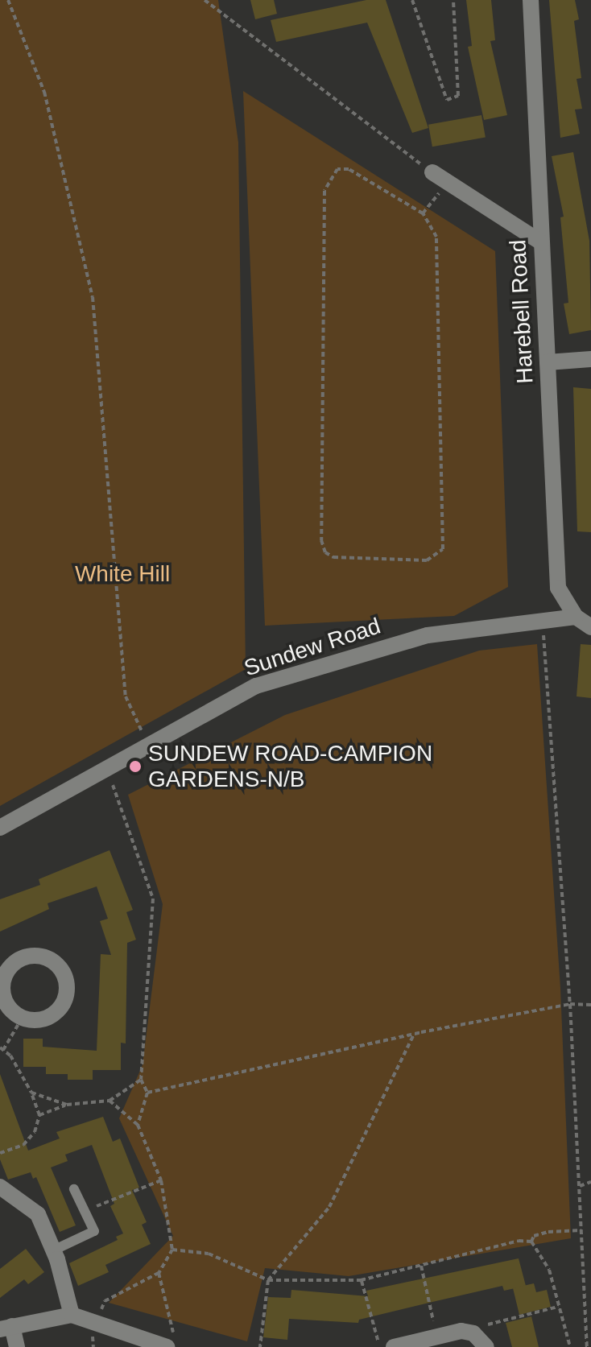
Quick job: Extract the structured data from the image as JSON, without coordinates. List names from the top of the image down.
{
  "streets": {
    "street": ["Harebell Road", "Sundew Road"]
  },
  "crossings": [
    ["Harebell Road", "Sundew Road"]
  ],
  "parks": ["White Hill"],
  "places": ["SUNDEW ROAD-CAMPION GARDENS-N/B"]
}
